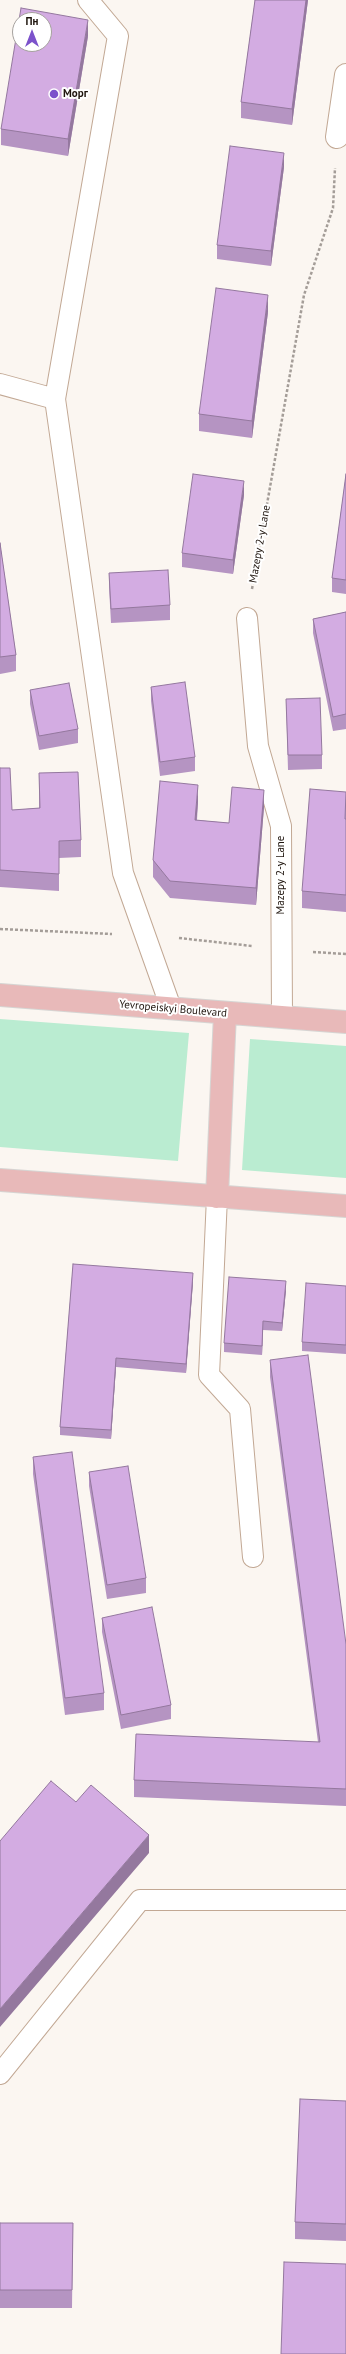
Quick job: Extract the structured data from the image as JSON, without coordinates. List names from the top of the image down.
{
  "streets": {
    "main road": ["Yevropeiskyi Boulevard"],
    "lane": ["Mazepy 2-y Lane"]
  },
  "crossings": [
    ["Mazepy 2-y Lane", "Yevropeiskyi Boulevard"]
  ],
  "places": ["Морг"],
  "north": "top"
}
